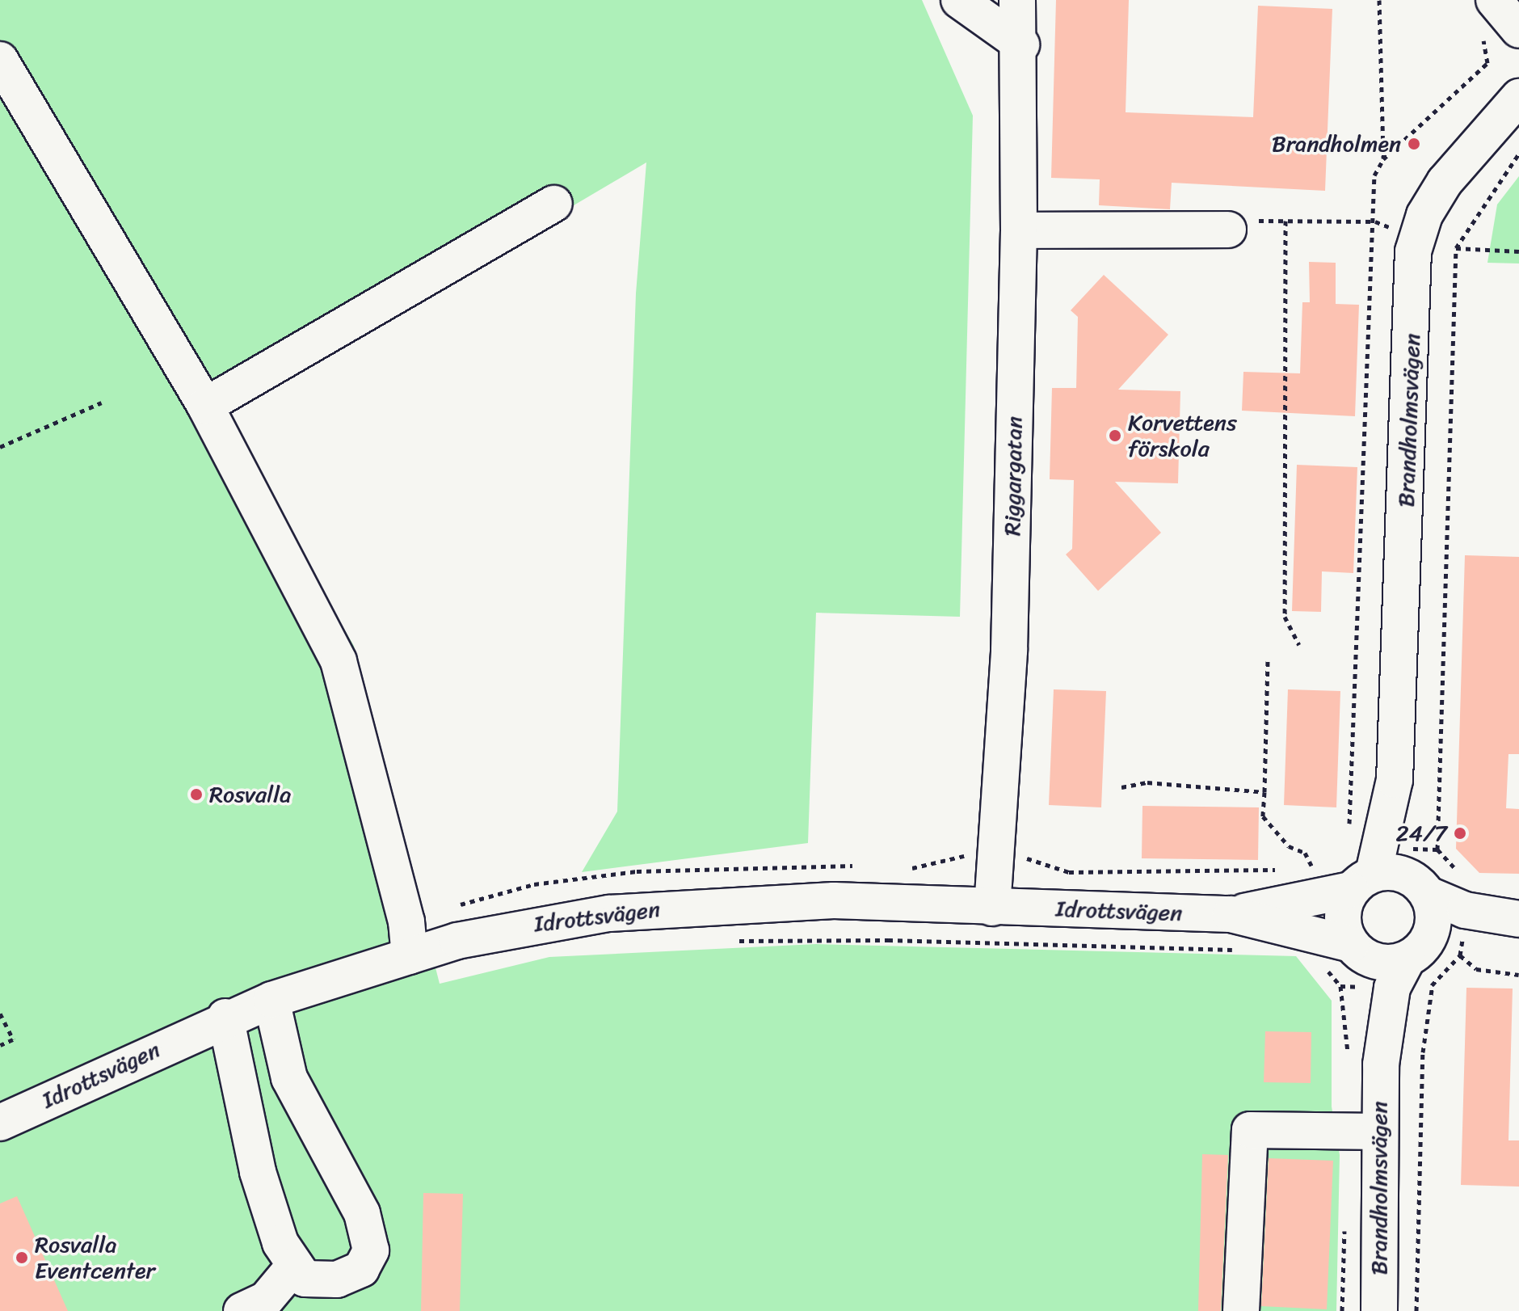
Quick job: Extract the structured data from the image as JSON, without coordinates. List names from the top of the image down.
{
  "streets": {
    "street": ["Brandholmsvägen", "Riggargatan", "Idrottsvägen"]
  },
  "crossings": [
    ["Brandholmsvägen", "Idrottsvägen"],
    ["Riggargatan", "Idrottsvägen"]
  ],
  "places": [
    "Brandholmen",
    "Korvettens förskola",
    "Rosvalla",
    "24/7",
    "Rosvalla Eventcenter"
  ]
}
